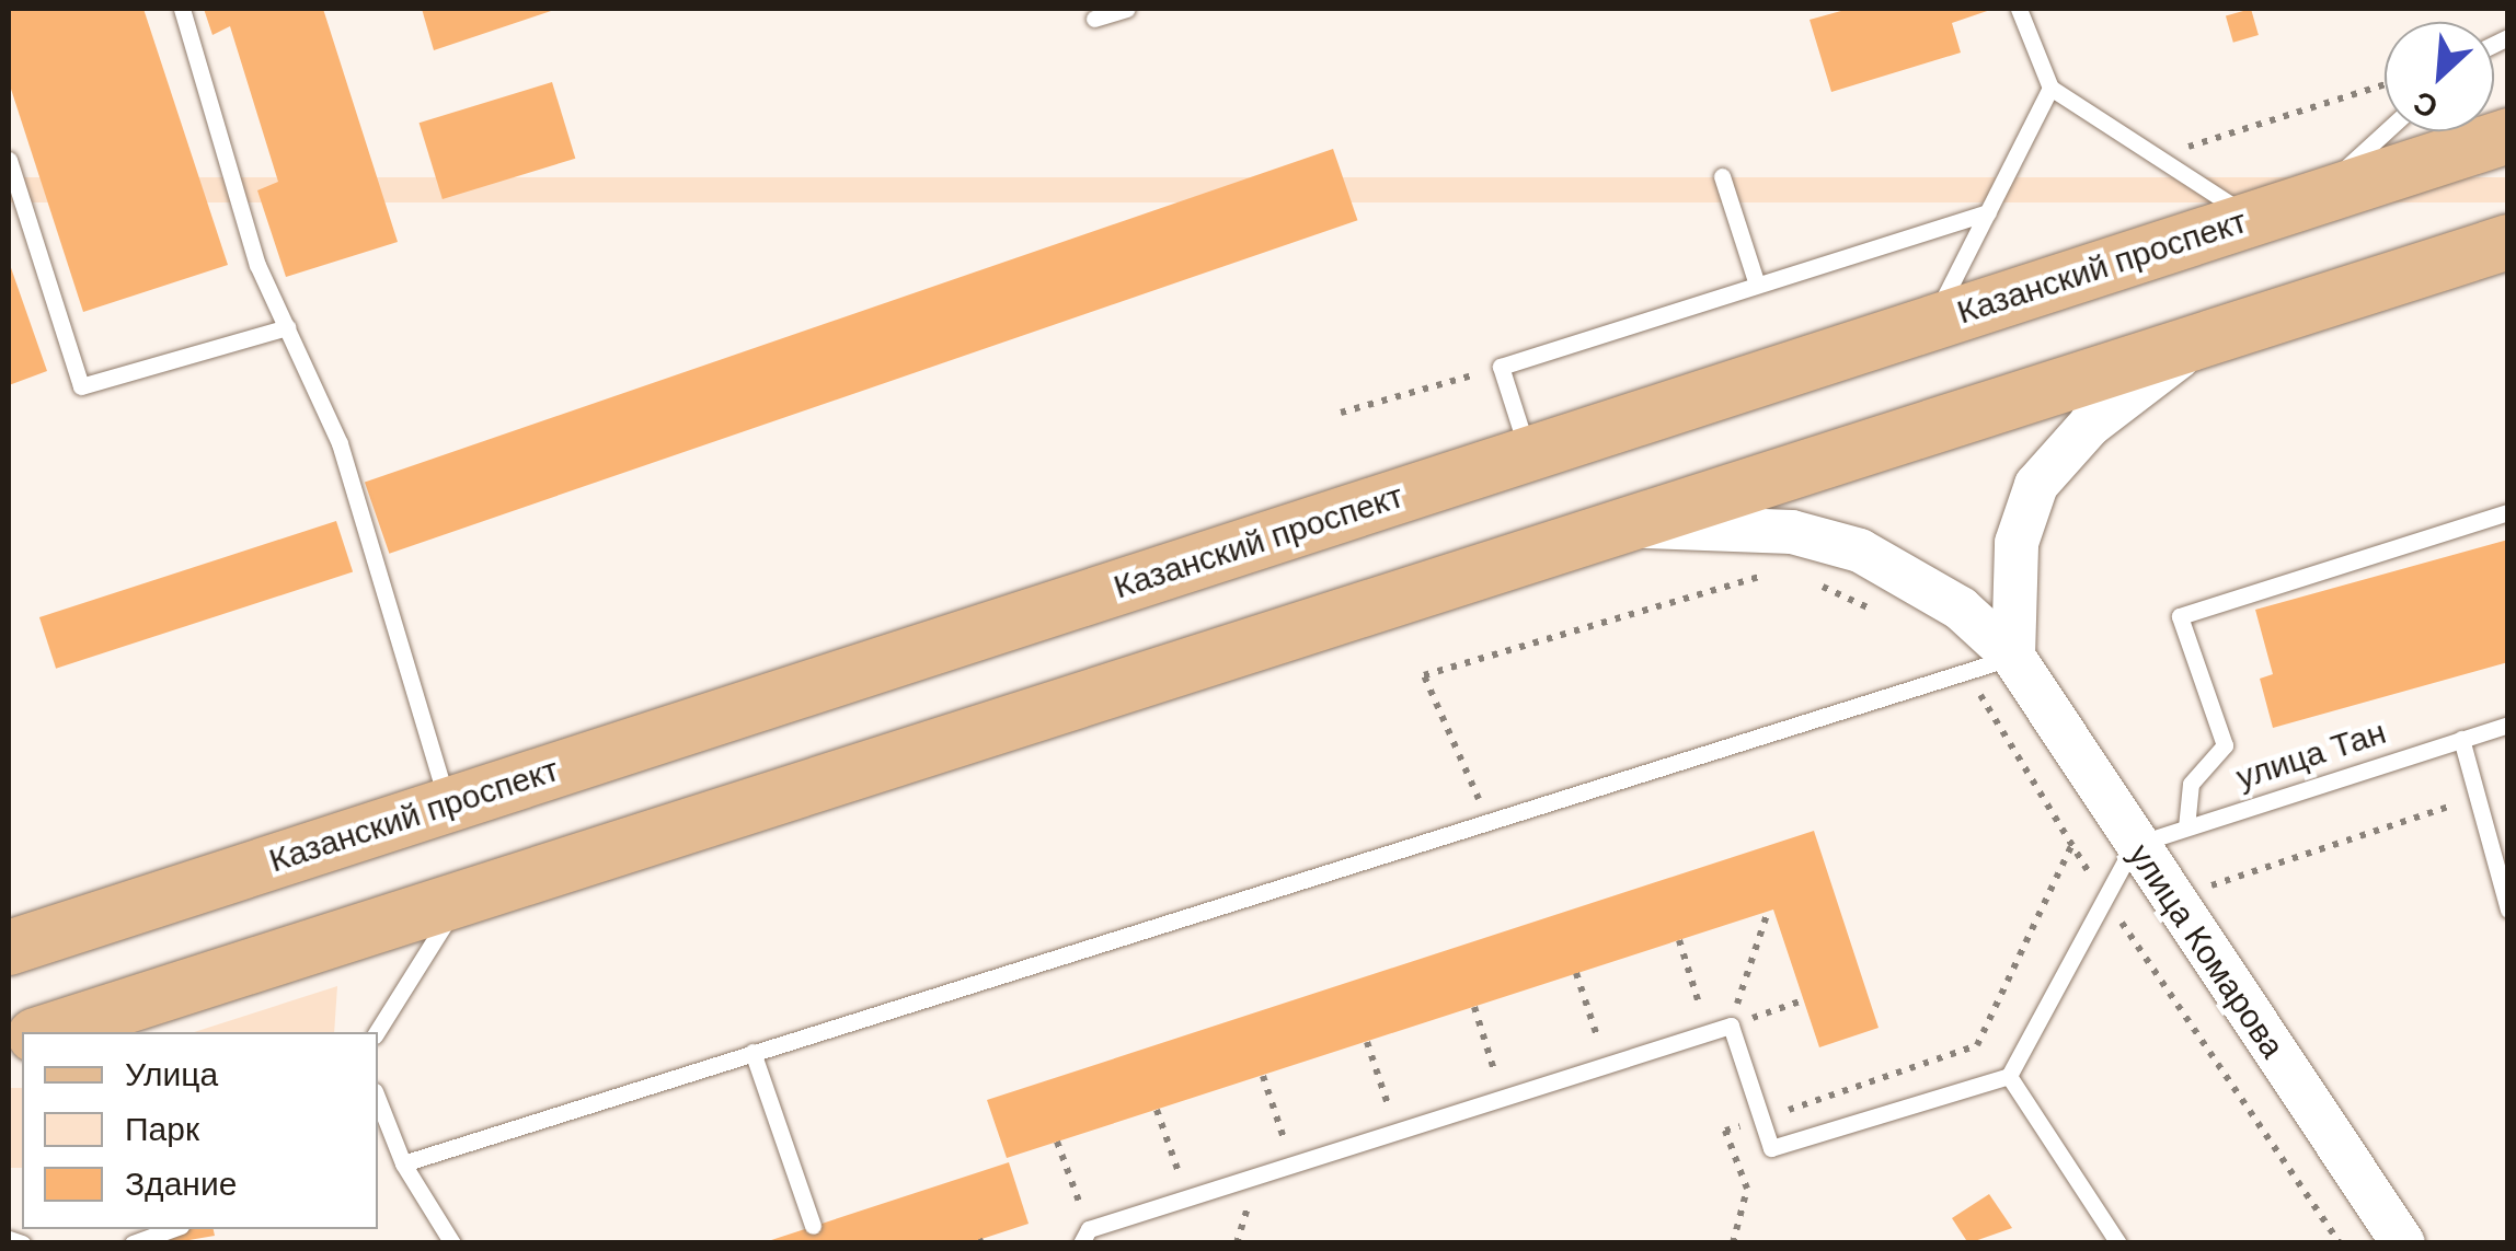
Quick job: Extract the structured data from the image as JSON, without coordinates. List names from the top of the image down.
{
  "streets": {
    "main road": ["Казанский проспект"],
    "street": ["улица Комарова"],
    "lane": ["улица Тан"]
  },
  "crossings": [
    ["улица Тан", "улица Комарова"]
  ],
  "legend": ["Улица", "Парк", "Здание"],
  "north": "bottom left"
}
